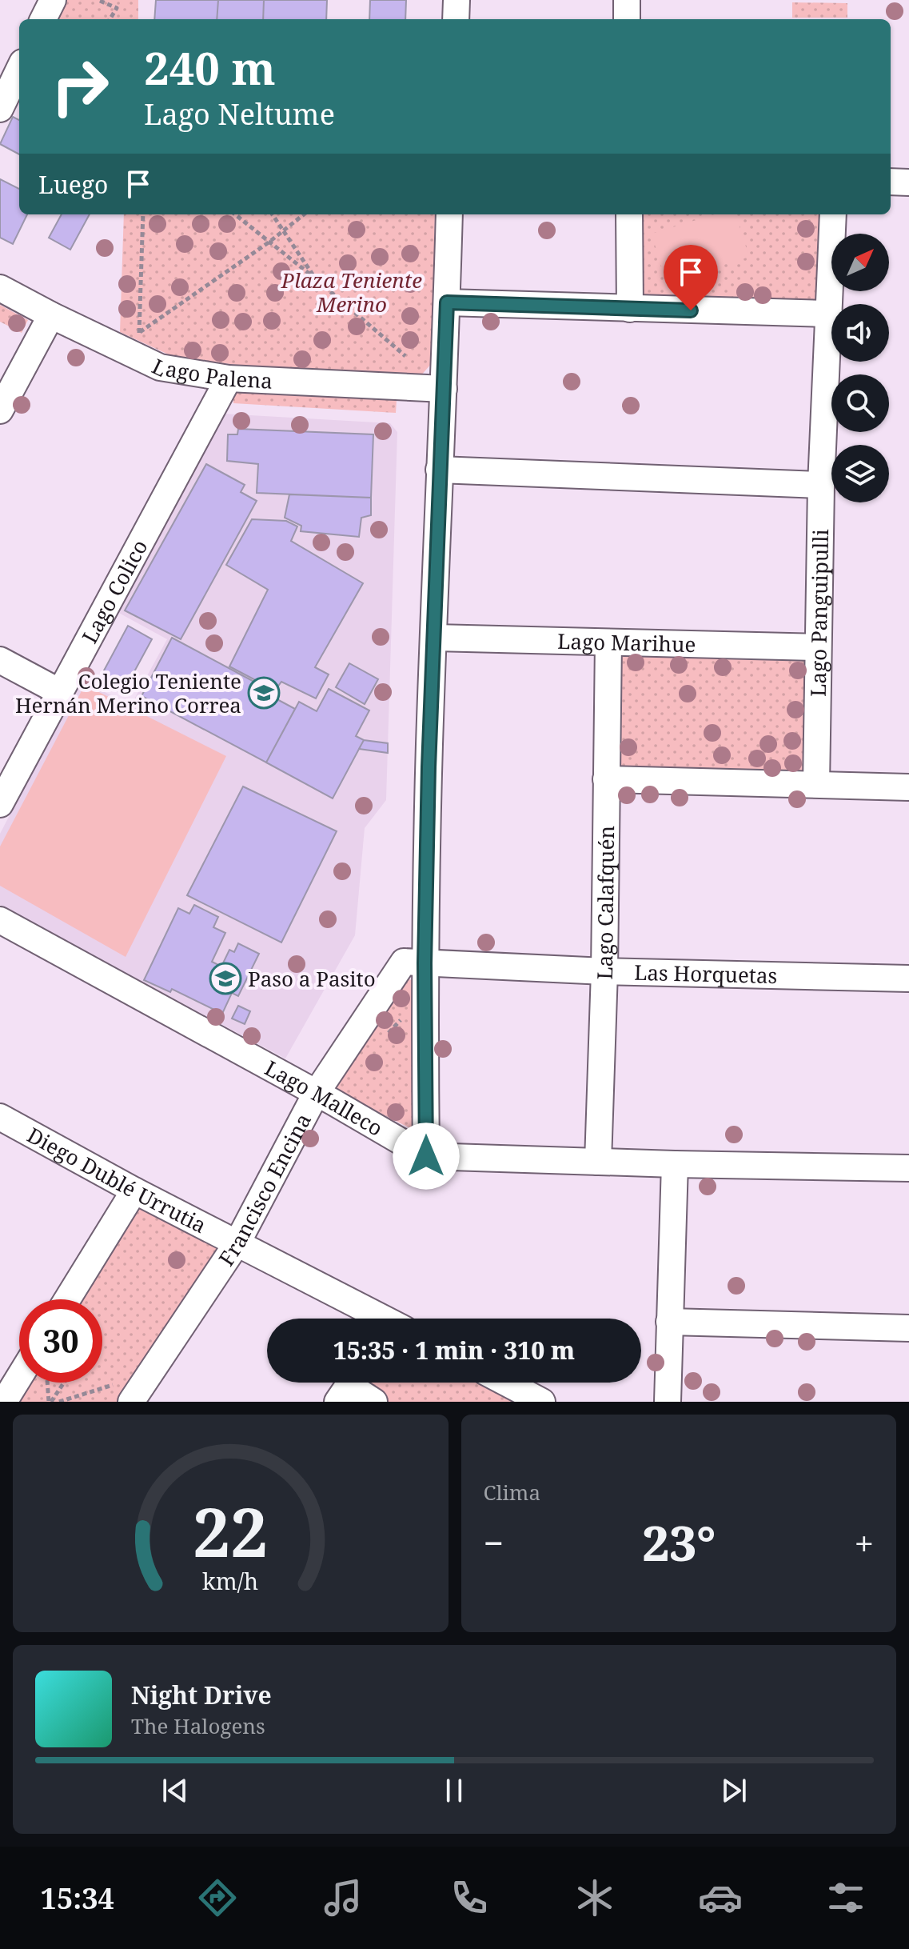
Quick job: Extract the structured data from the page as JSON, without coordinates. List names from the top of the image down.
{
  "streets": {
    "street": [
      "Lago Palena",
      "Lago Colico",
      "Lago Panguipulli",
      "Lago Marihue",
      "Lago Calafquén",
      "Las Horquetas",
      "Lago Malleco",
      "Diego Dublé Urrutia",
      "Francisco Encina"
    ]
  },
  "crossings": [
    ["Lago Palena", "Lago Colico"],
    ["Lago Panguipulli", "Lago Marihue"],
    ["Lago Marihue", "Lago Calafquén"],
    ["Lago Calafquén", "Las Horquetas"],
    ["Lago Calafquén", "Lago Malleco"],
    ["Las Horquetas", "Francisco Encina"],
    ["Lago Malleco", "Francisco Encina"],
    ["Diego Dublé Urrutia", "Francisco Encina"]
  ],
  "parks": ["Plaza Teniente Merino"],
  "places": {
    "school or university": ["Colegio Teniente Hernán Merino Correa", "Paso a Pasito"]
  },
  "north": "top right",
  "page": {
    "turn": ["240 m", "Lago Neltume"],
    "then": "Luego",
    "limit": "30",
    "trip": "15:35 · 1 min · 310 m",
    "tile": "Clima",
    "heat": ["−", "23°", "+"],
    "song": ["Night Drive", "The Halogens"],
    "tabs": "15:34",
    "gauge": ["22", "km/h"]
  }
}
